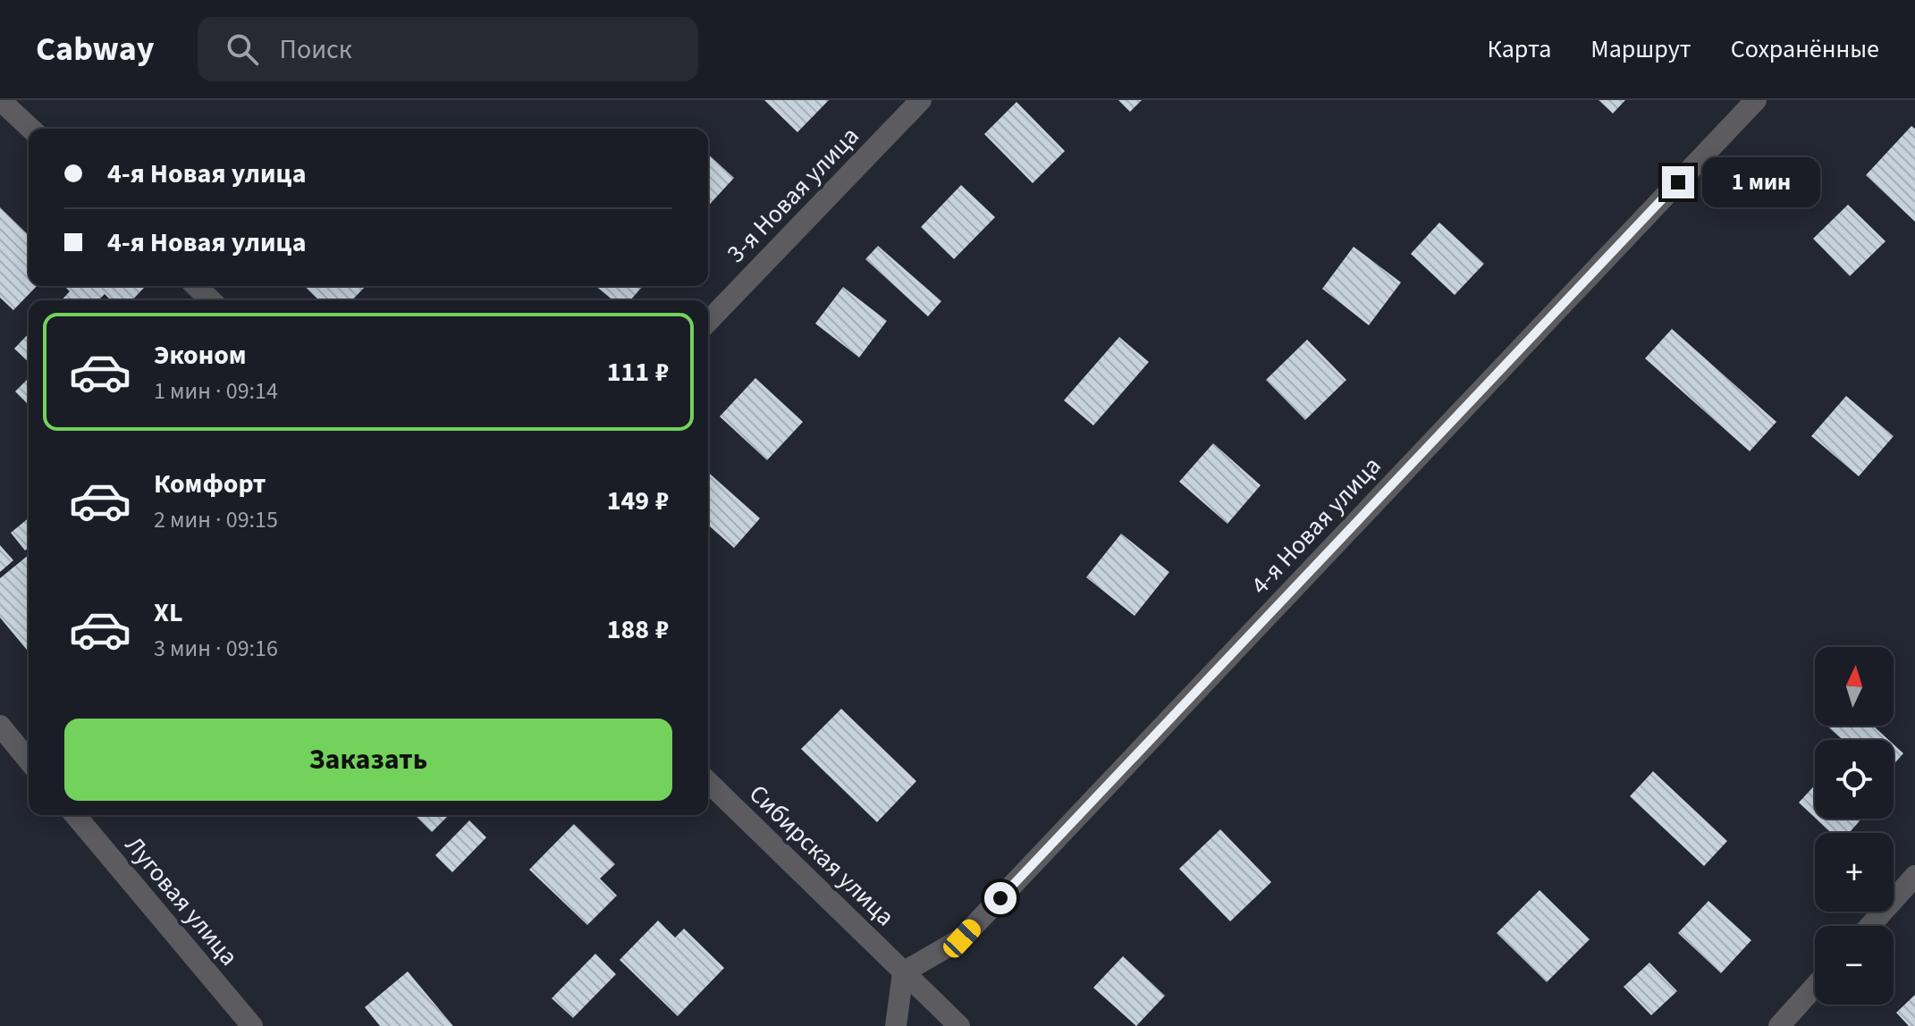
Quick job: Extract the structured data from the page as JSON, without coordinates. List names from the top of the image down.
{
  "streets": {
    "street": [
      "3-я Новая улица",
      "4-я Новая улица",
      "Сибирская улица",
      "Луговая улица"
    ]
  },
  "crossings": [
    ["4-я Новая улица", "Сибирская улица"]
  ],
  "north": "top",
  "page": {
    "header": "Cabway",
    "search": "Поиск",
    "nav": ["Карта", "Маршрут", "Сохранённые"],
    "banner": ["4-я Новая улица", "4-я Новая улица"],
    "bubble": "1 мин",
    "list": [
      {
        "name": "Эконом",
        "note": "1 мин · 09:14",
        "value": "111 ₽"
      },
      {
        "name": "Комфорт",
        "note": "2 мин · 09:15",
        "value": "149 ₽"
      },
      {
        "name": "XL",
        "note": "3 мин · 09:16",
        "value": "188 ₽"
      }
    ],
    "map_buttons": ["+", "−"],
    "buttons": "Заказать"
  }
}
